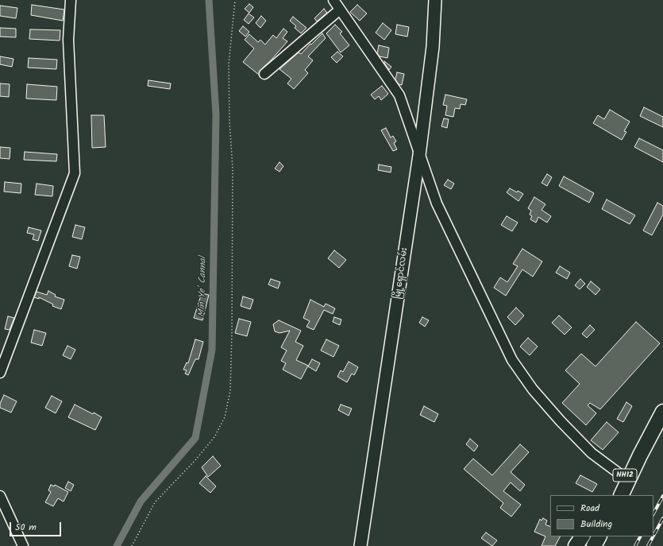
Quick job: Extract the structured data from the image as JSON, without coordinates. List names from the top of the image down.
{
  "streets": {
    "highway": ["NH12"],
    "main road": ["မြို့ရှောင်လမ်း"]
  },
  "water": ["Min Ye' Cannal"],
  "legend": ["Road", "Building"],
  "scale_bar": "50 m"
}
